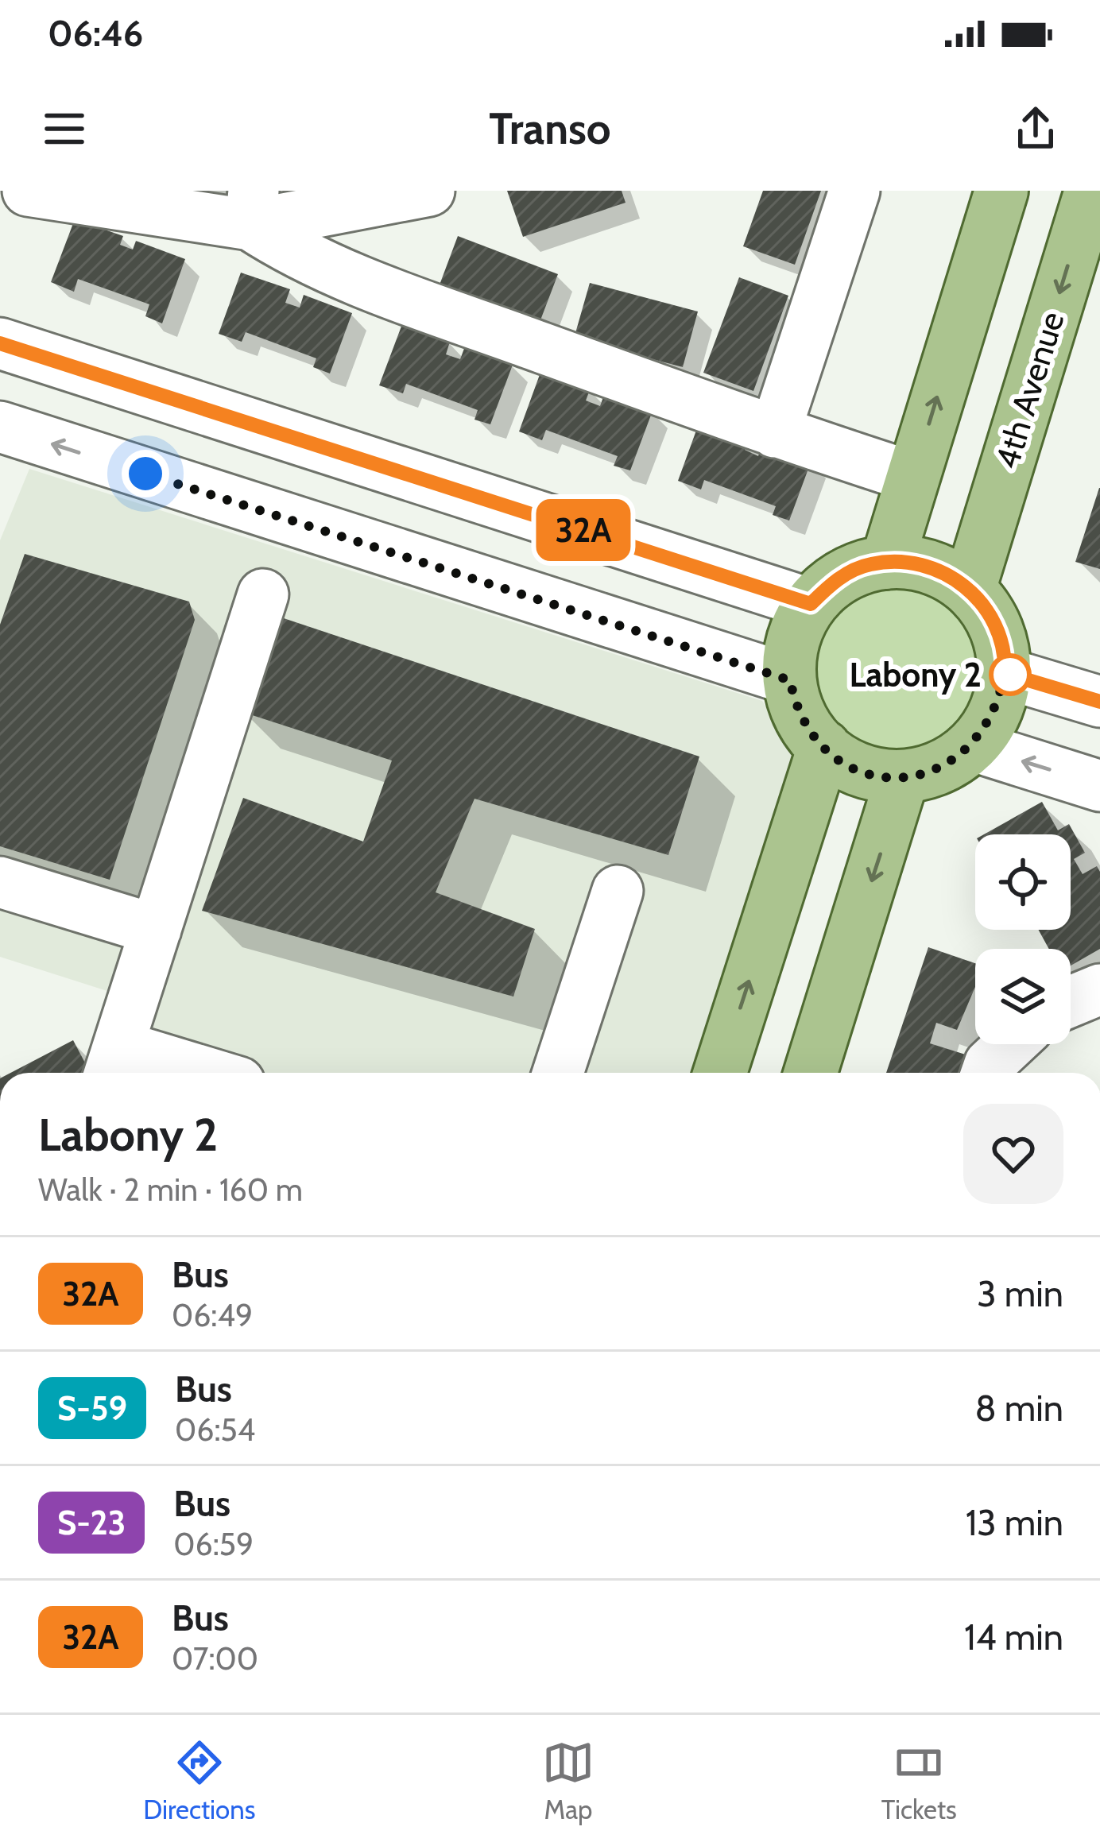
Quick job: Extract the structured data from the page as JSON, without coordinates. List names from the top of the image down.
{
  "streets": {
    "main road": ["4th Avenue"]
  },
  "places": ["Labony 2"],
  "lines": ["bus line 32A"],
  "page": {
    "status": "06:46",
    "header": "Transo",
    "on_map": "32A",
    "heading": ["Labony 2", "Walk · 2 min · 160 m"],
    "list": [
      {
        "mark": "32A",
        "name": "Bus",
        "note": "06:49",
        "value": "3 min"
      },
      {
        "mark": "S-59",
        "name": "Bus",
        "note": "06:54",
        "value": "8 min"
      },
      {
        "mark": "S-23",
        "name": "Bus",
        "note": "06:59",
        "value": "13 min"
      },
      {
        "mark": "32A",
        "name": "Bus",
        "note": "07:00",
        "value": "14 min"
      }
    ],
    "tabs": ["Directions", "Map", "Tickets"]
  }
}
